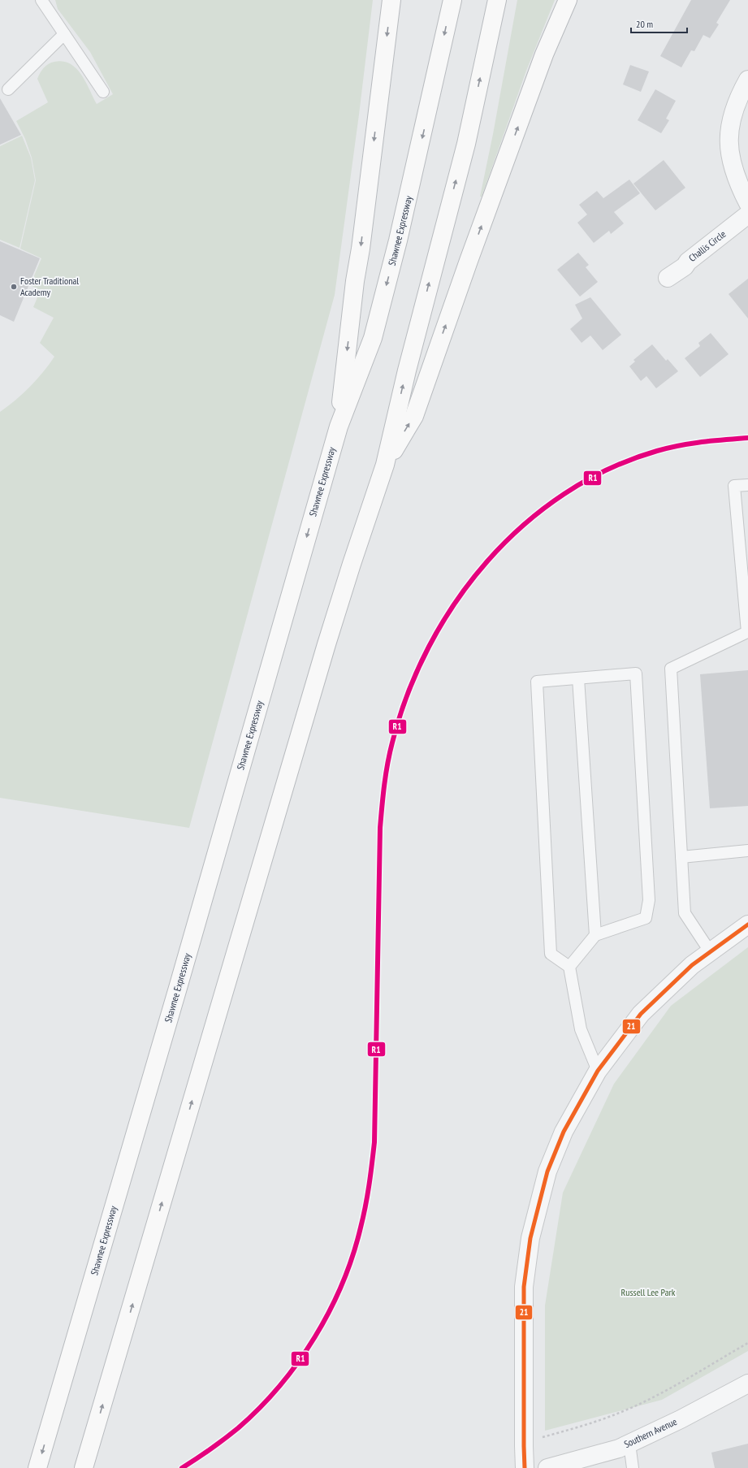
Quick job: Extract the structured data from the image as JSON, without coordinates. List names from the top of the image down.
{
  "streets": {
    "highway": ["Shawnee Expressway"],
    "street": ["Challis Circle", "Southern Avenue"]
  },
  "parks": ["Russell Lee Park"],
  "places": ["Foster Traditional Academy"],
  "lines": ["transit line R1", "transit line 21"],
  "scale_bar": "20 m"
}
